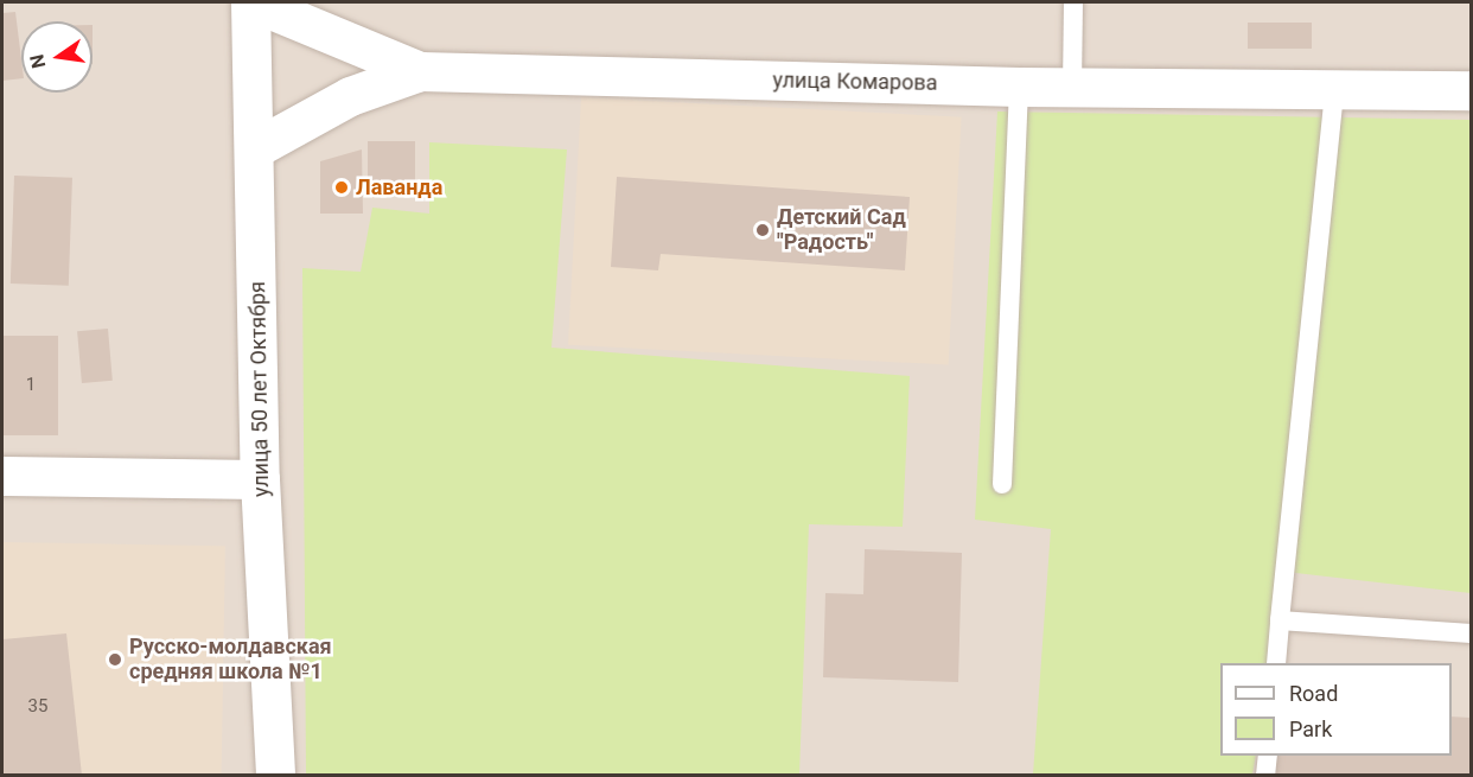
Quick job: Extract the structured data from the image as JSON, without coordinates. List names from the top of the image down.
{
  "streets": {
    "street": ["улица Комарова", "улица 50 лет Октября"]
  },
  "crossings": [
    ["улица Комарова", "улица 50 лет Октября"]
  ],
  "places": ["Лаванда", "Детский Сад \"Радость\"", "Русско-молдавская средняя школа №1"],
  "house_numbers": ["1", "35"],
  "legend": ["Road", "Park"],
  "north": "left"
}
